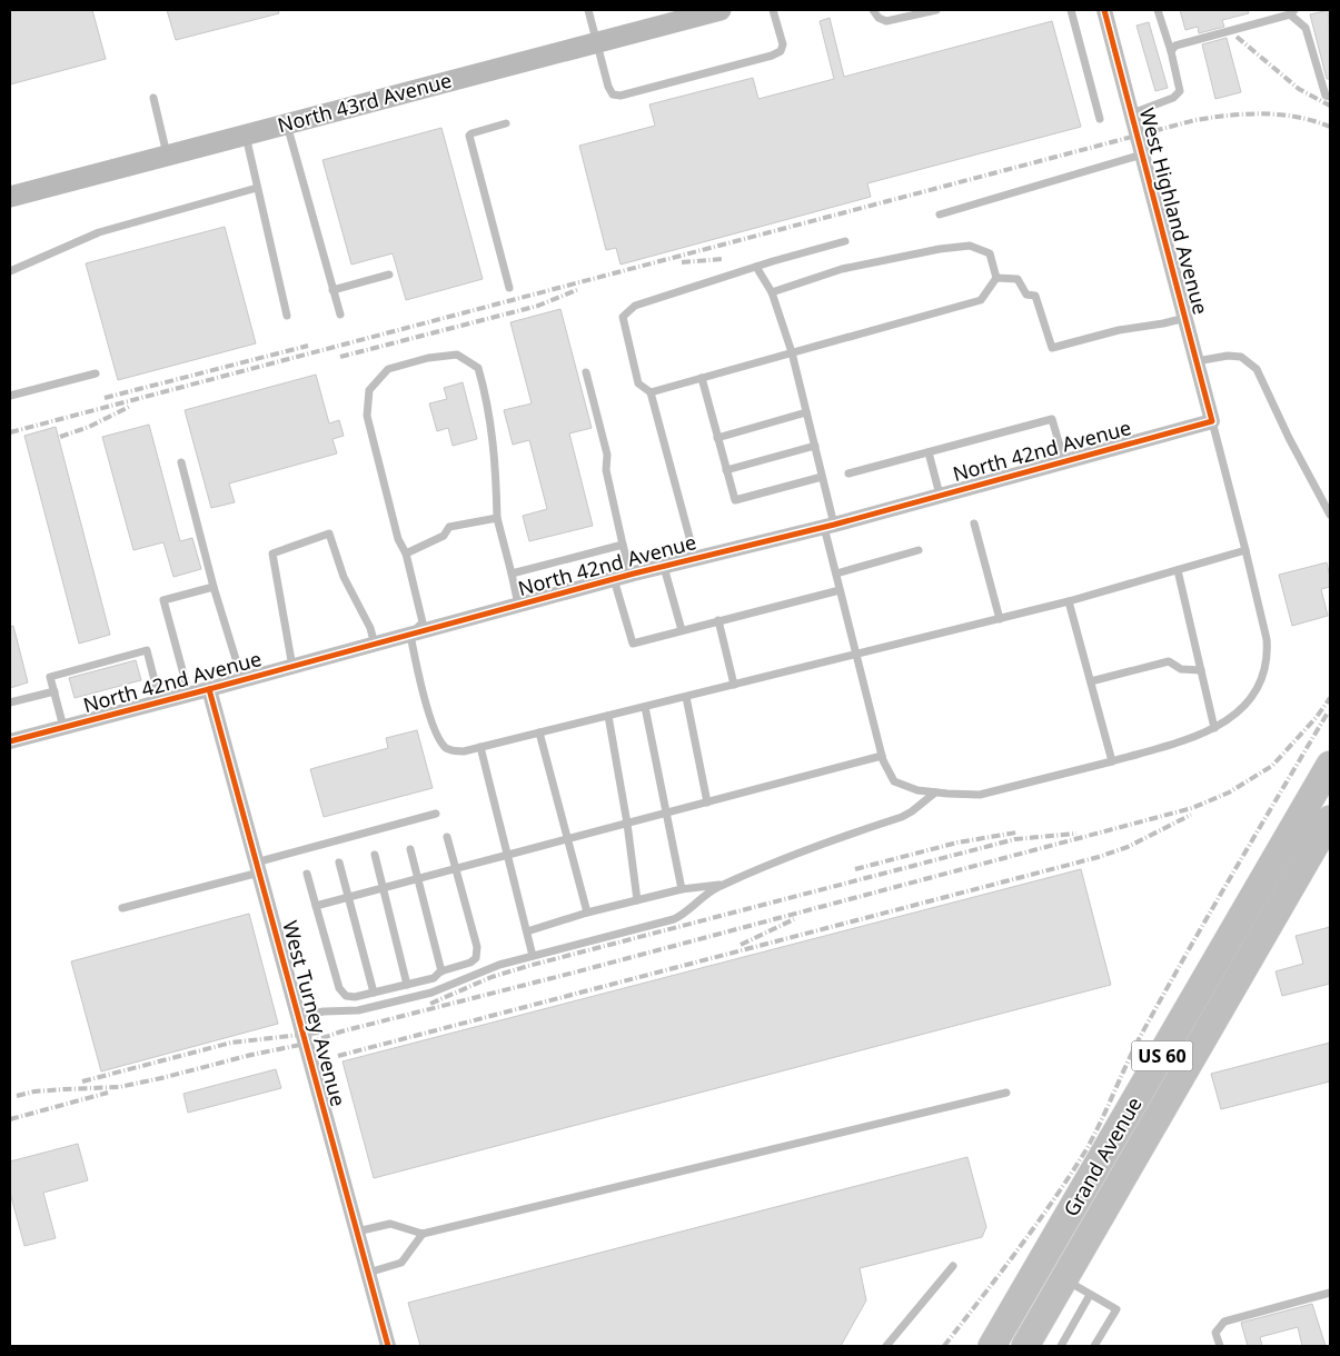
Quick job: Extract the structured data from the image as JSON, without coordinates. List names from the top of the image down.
{
  "streets": {
    "highway": ["US 60", "Grand Avenue"],
    "main road": ["North 43rd Avenue"],
    "street": ["West Highland Avenue", "North 42nd Avenue", "West Turney Avenue"]
  },
  "crossings": [
    ["West Highland Avenue", "North 42nd Avenue"],
    ["North 42nd Avenue", "West Turney Avenue"]
  ]
}
